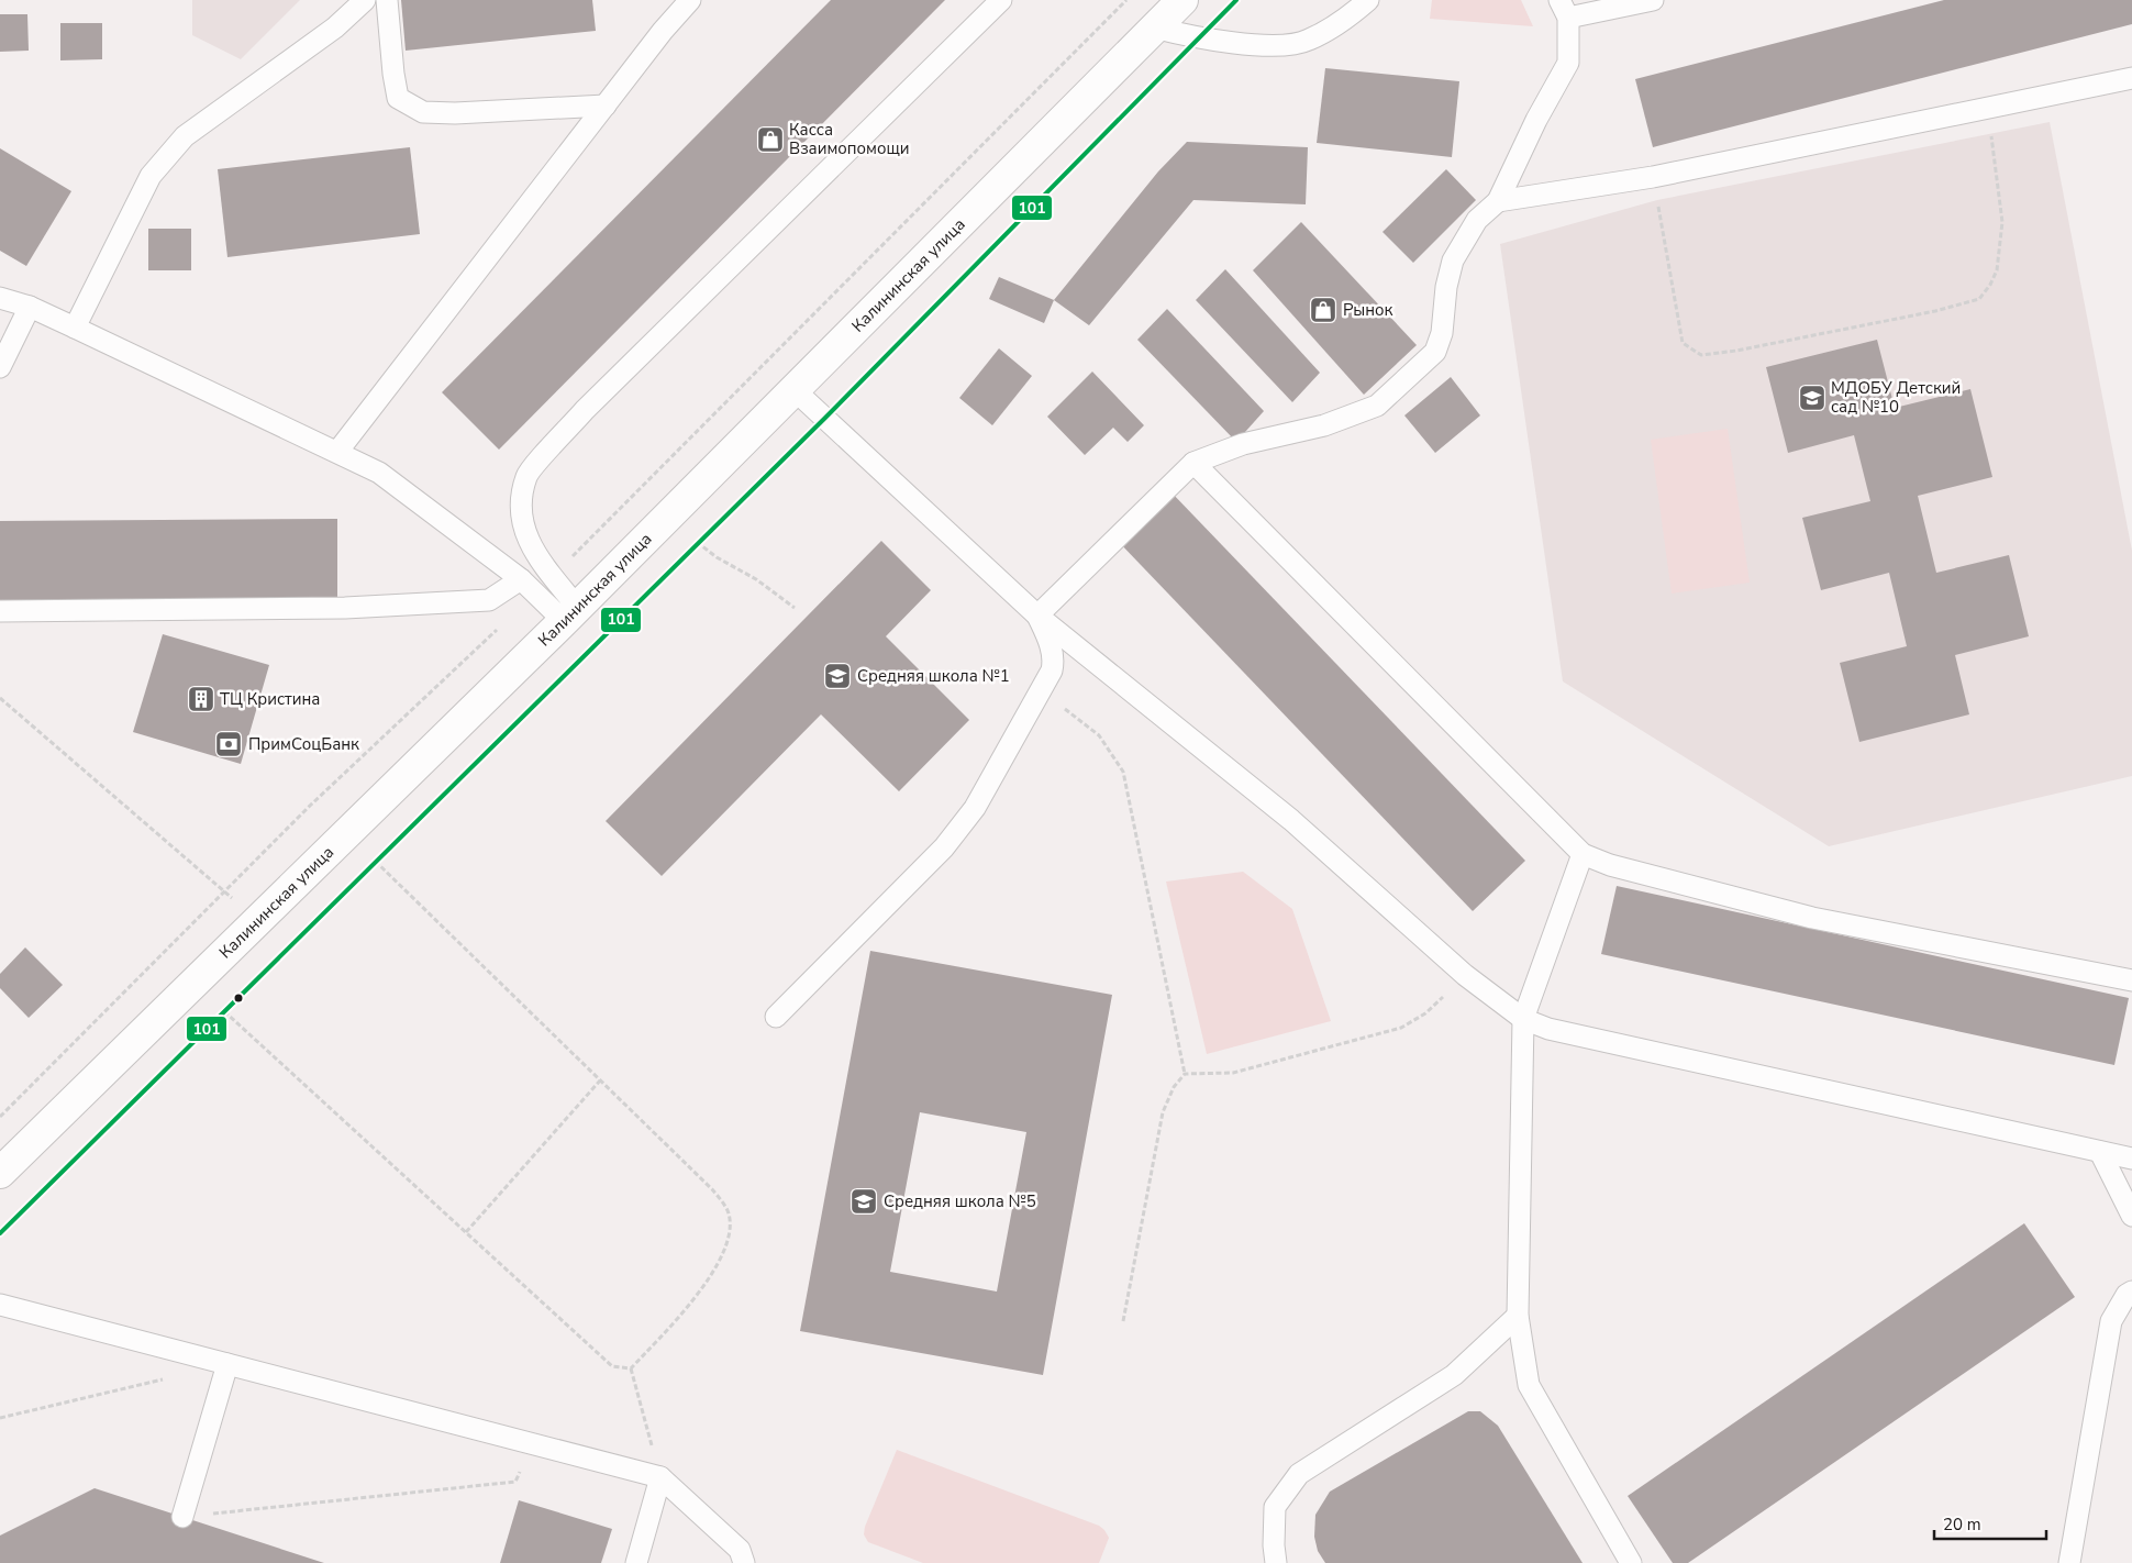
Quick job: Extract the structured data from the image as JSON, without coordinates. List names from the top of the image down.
{
  "streets": {
    "main road": ["Калининская улица"]
  },
  "places": {
    "shop": ["Касса Взаимопомощи", "Рынок"],
    "school or university": ["МДОБУ Детский сад №10", "Средняя школа №1", "Средняя школа №5"],
    "building": ["ТЦ Кристина"],
    "bank": ["ПримСоцБанк"]
  },
  "lines": ["transit line 101"],
  "scale_bar": "20 m"
}
